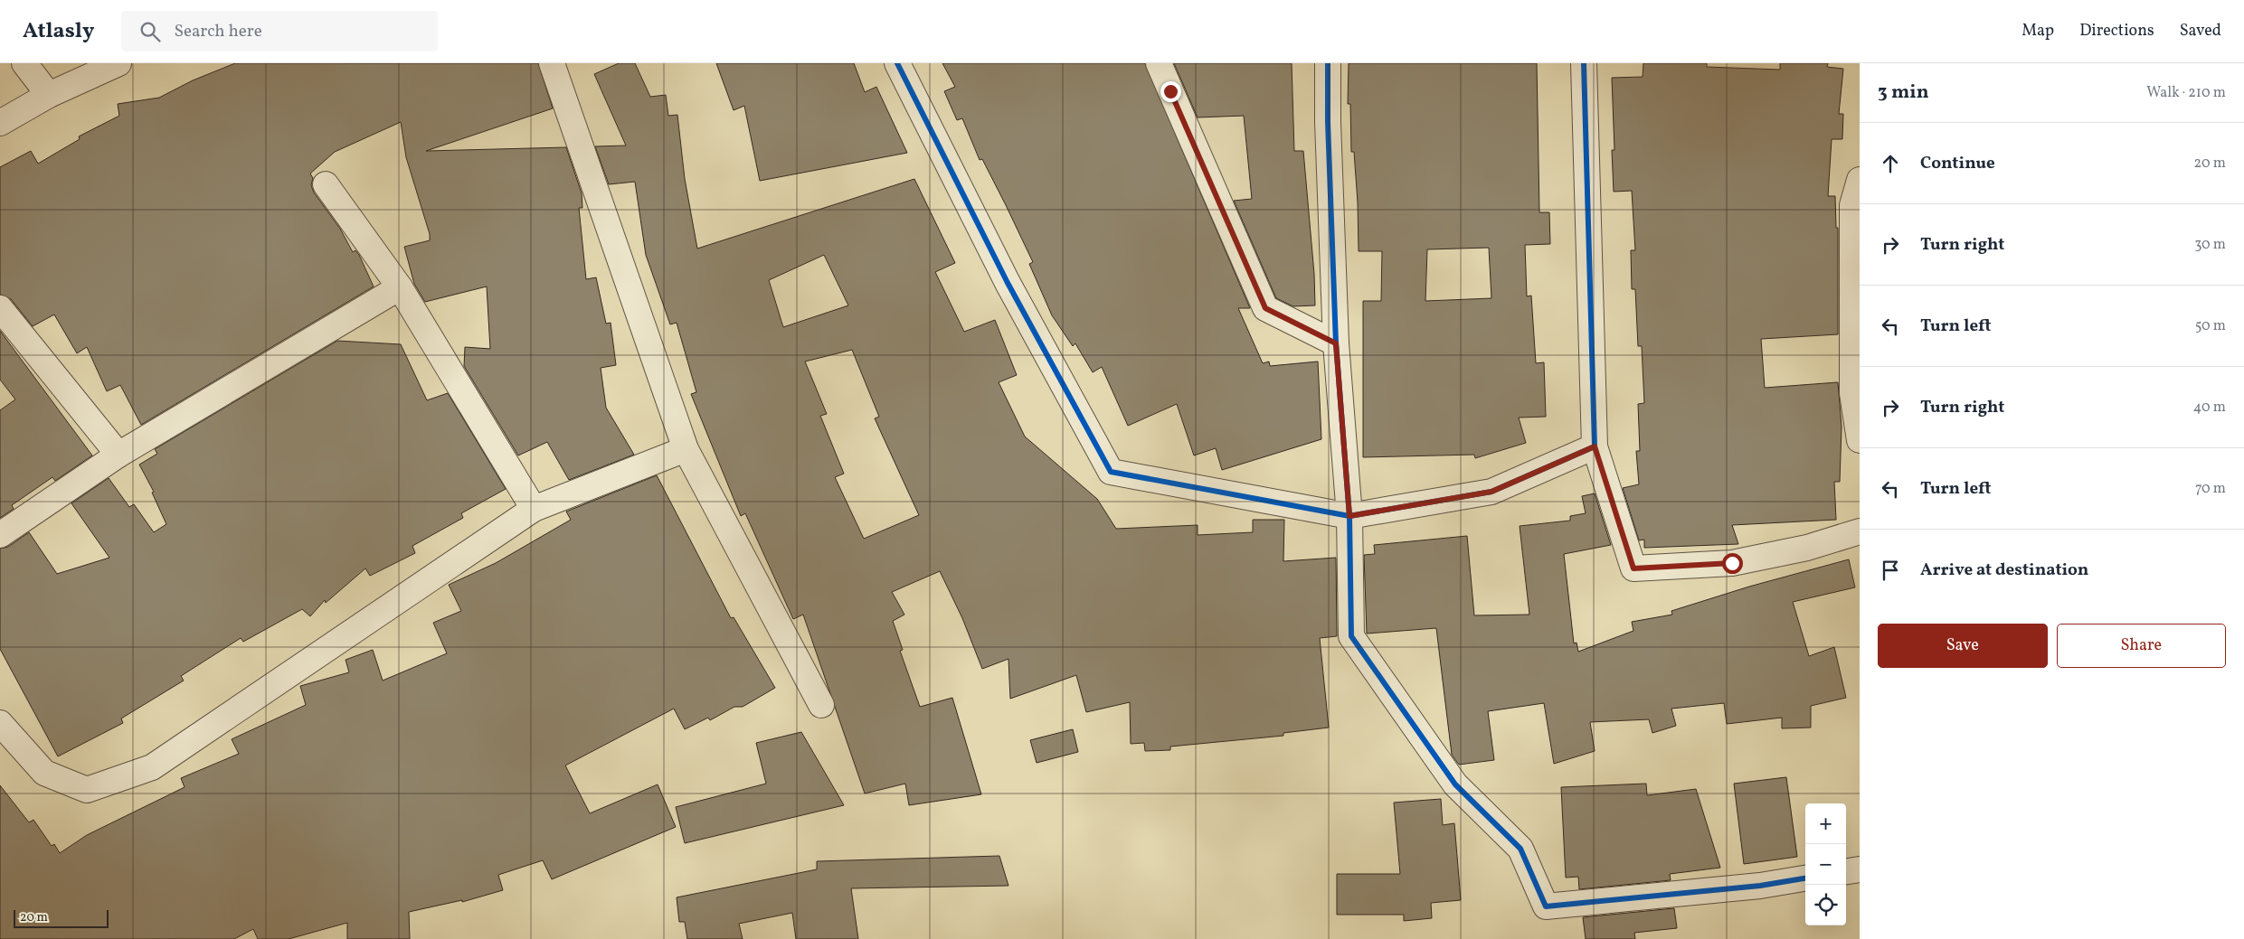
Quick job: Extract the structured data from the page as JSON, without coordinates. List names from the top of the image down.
{
  "scale_bar": "20 m",
  "page": {
    "header": "Atlasly",
    "search": "Search here",
    "nav": ["Map", "Directions", "Saved"],
    "heading": ["3 min", "Walk · 210 m"],
    "list": [
      ["Continue", "20 m"],
      ["Turn right", "30 m"],
      ["Turn left", "50 m"],
      ["Turn right", "40 m"],
      ["Turn left", "70 m"],
      "Arrive at destination"
    ],
    "buttons": ["Save", "Share"],
    "map_buttons": ["+", "−"],
    "scale": "20 m"
  }
}
